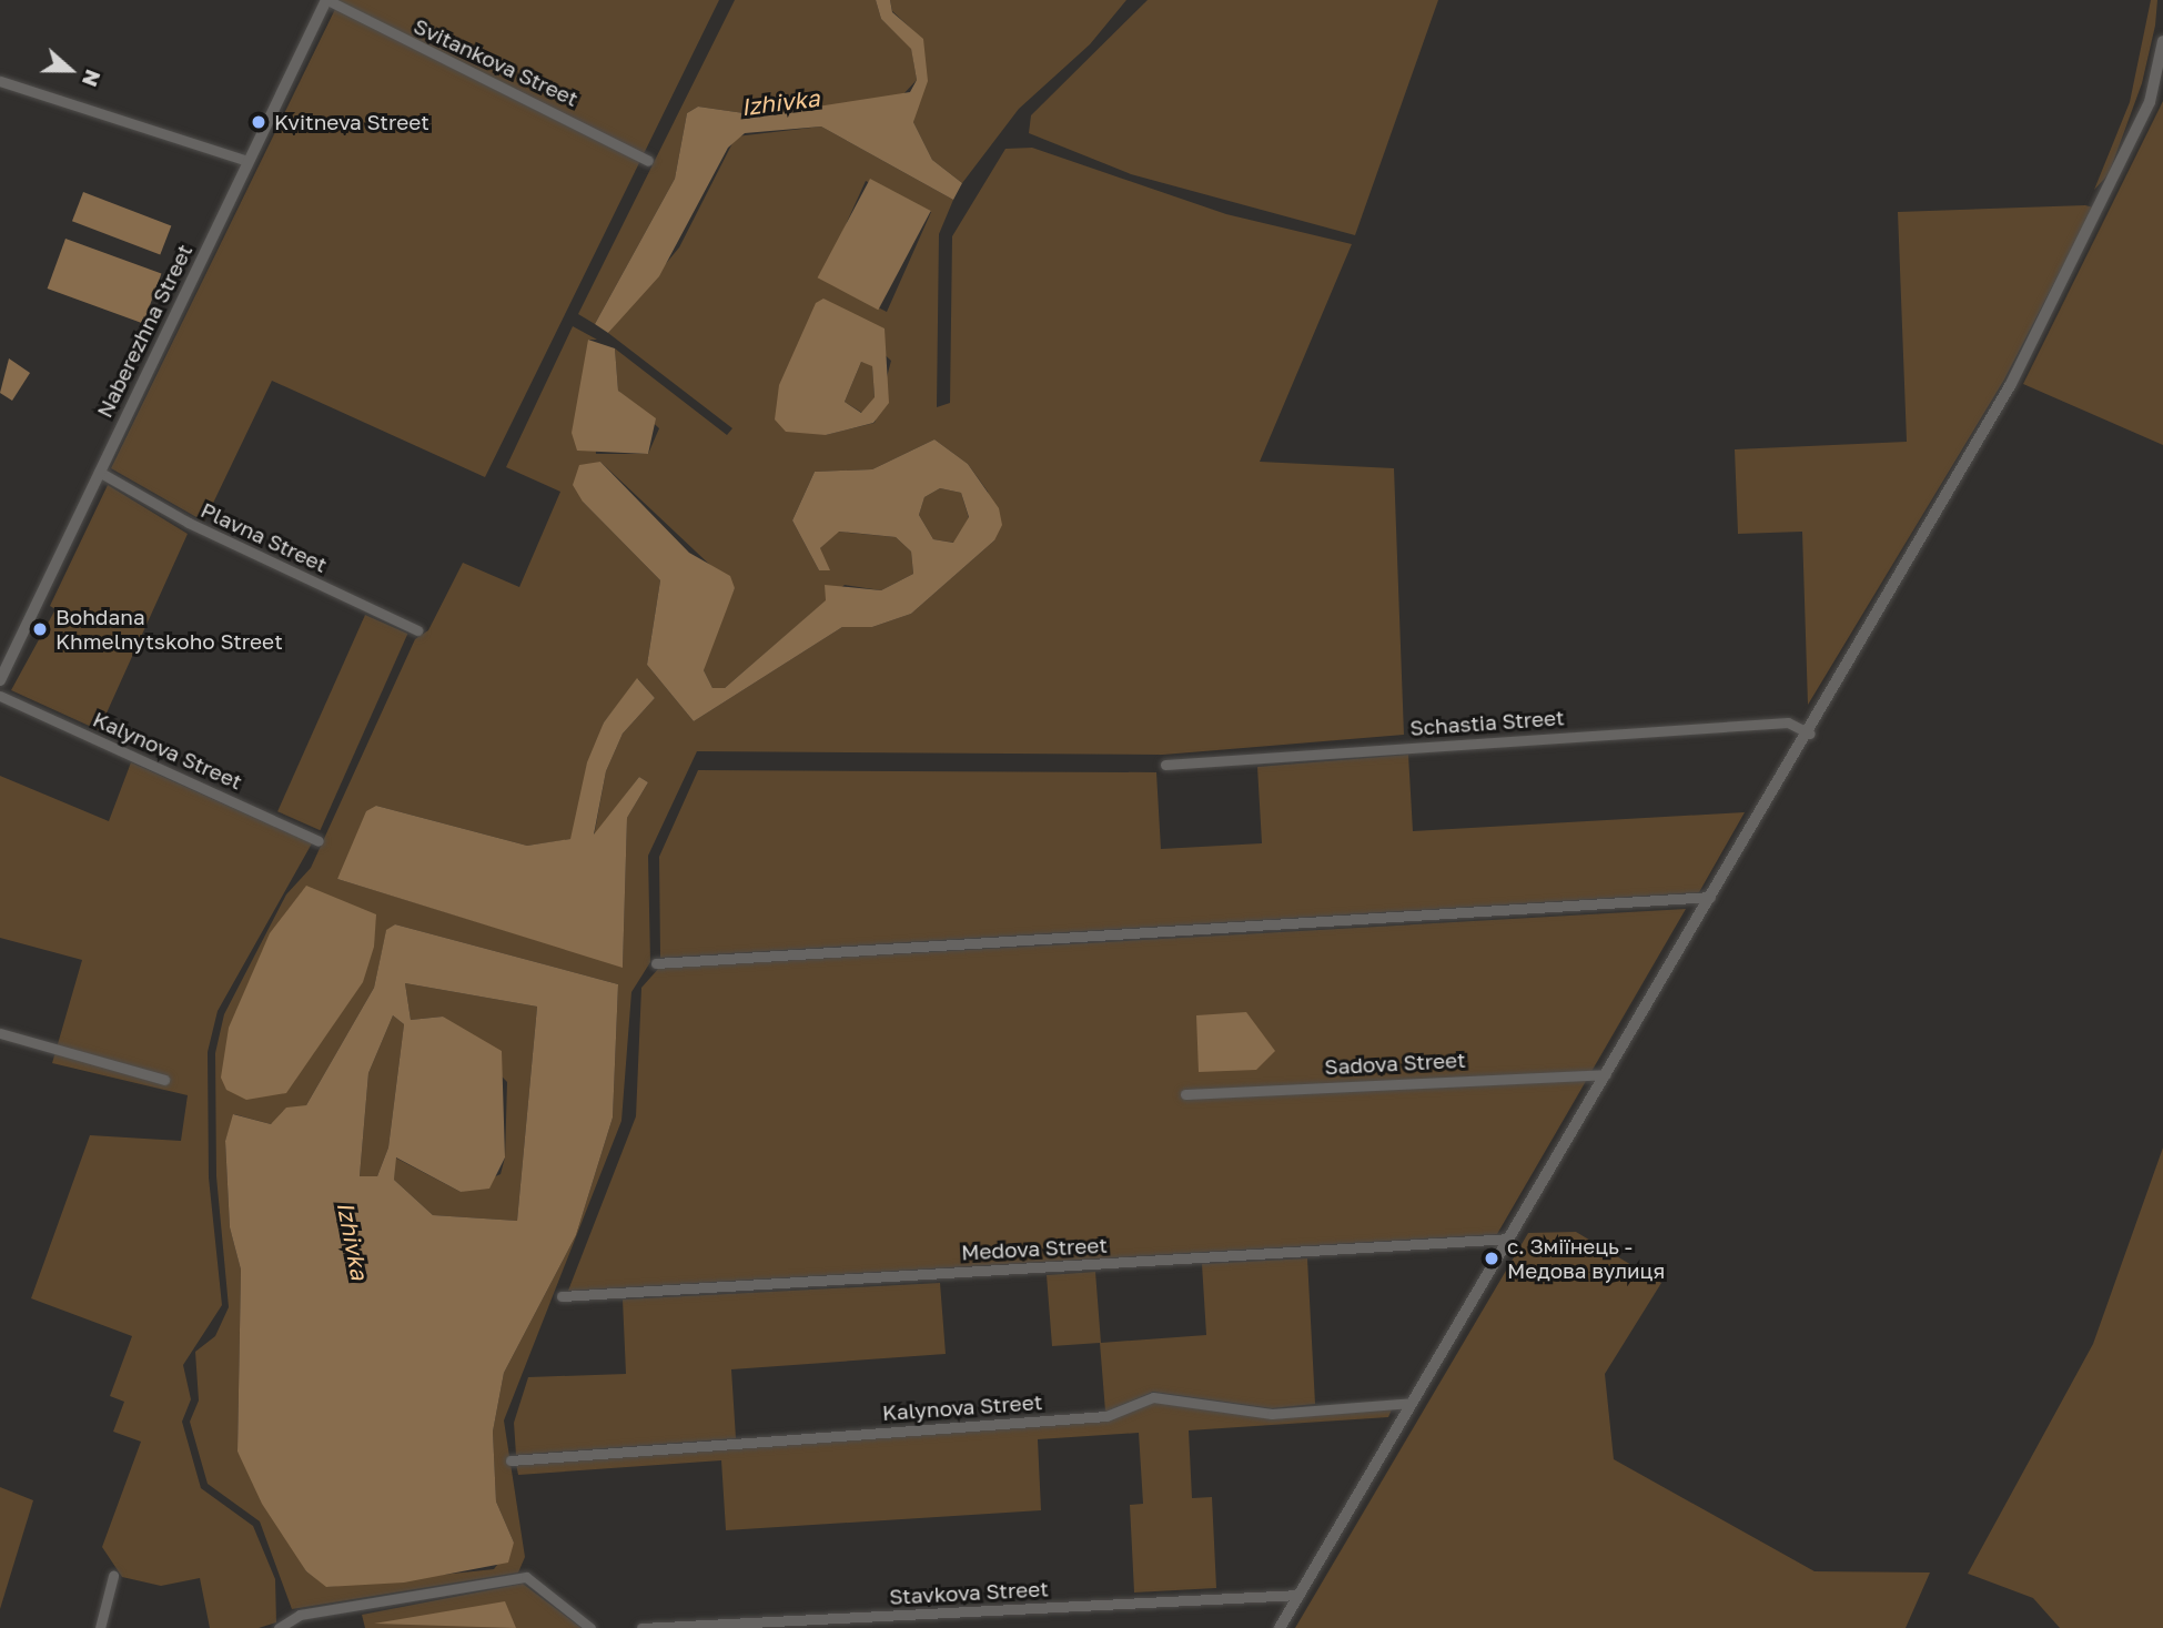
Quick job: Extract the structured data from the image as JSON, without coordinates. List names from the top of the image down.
{
  "streets": {
    "street": [
      "Svitankova Street",
      "Naberezhna Street",
      "Plavna Street",
      "Schastia Street",
      "Kalynova Street",
      "Sadova Street",
      "Medova Street",
      "Stavkova Street"
    ]
  },
  "crossings": [
    ["Svitankova Street", "Naberezhna Street"],
    ["Naberezhna Street", "Plavna Street"]
  ],
  "water": ["Izhivka"],
  "places": ["Kvitneva Street", "Bohdana Khmelnytskoho Street", "с. Зміїнець - Медова вулиця"],
  "north": "right"
}
